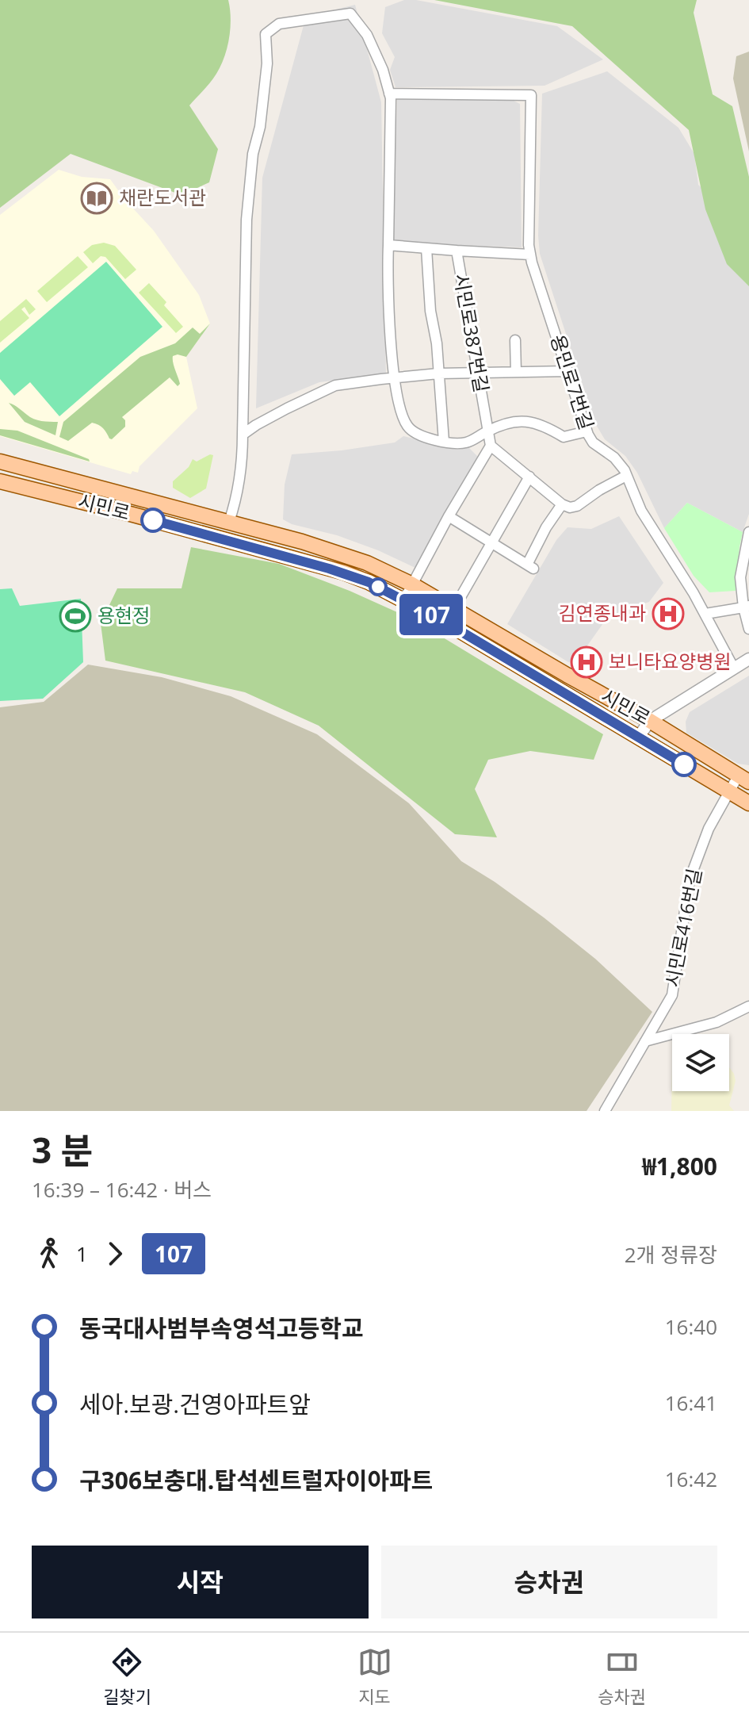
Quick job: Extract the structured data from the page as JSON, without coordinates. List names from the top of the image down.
{
  "streets": {
    "main road": ["시민로"],
    "street": ["시민로387번길", "용민로7번길", "시민로416번길"]
  },
  "crossings": [
    ["시민로", "시민로416번길"]
  ],
  "places": {
    "library": ["채란도서관"],
    "hospital": ["김연종내과", "보니타요양병원"],
    "sports": ["용현정"]
  },
  "lines": ["bus line 107"],
  "page": {
    "on_map": "107",
    "heading": ["3 분", "16:39 – 16:42 · 버스", "₩1,800"],
    "legs": ["1", "107", "2개 정류장"],
    "list": [
      {
        "name": "동국대사범부속영석고등학교",
        "value": "16:40"
      },
      {
        "name": "세아.보광.건영아파트앞",
        "value": "16:41"
      },
      {
        "name": "구306보충대.탑석센트럴자이아파트",
        "value": "16:42"
      }
    ],
    "buttons": ["시작", "승차권"],
    "tabs": ["길찾기", "지도", "승차권"]
  }
}
